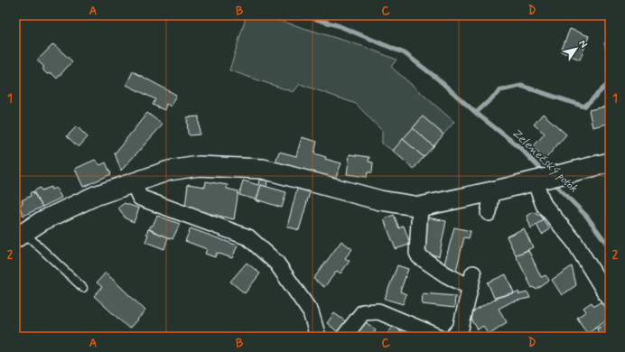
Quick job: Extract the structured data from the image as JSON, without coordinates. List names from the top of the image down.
{
  "water": ["Zelenečský potok"],
  "north": "top right",
  "grid": {
    "columns": [
      "A",
      "B",
      "C",
      "D"
    ],
    "rows": ["1", "2"]
  }
}
